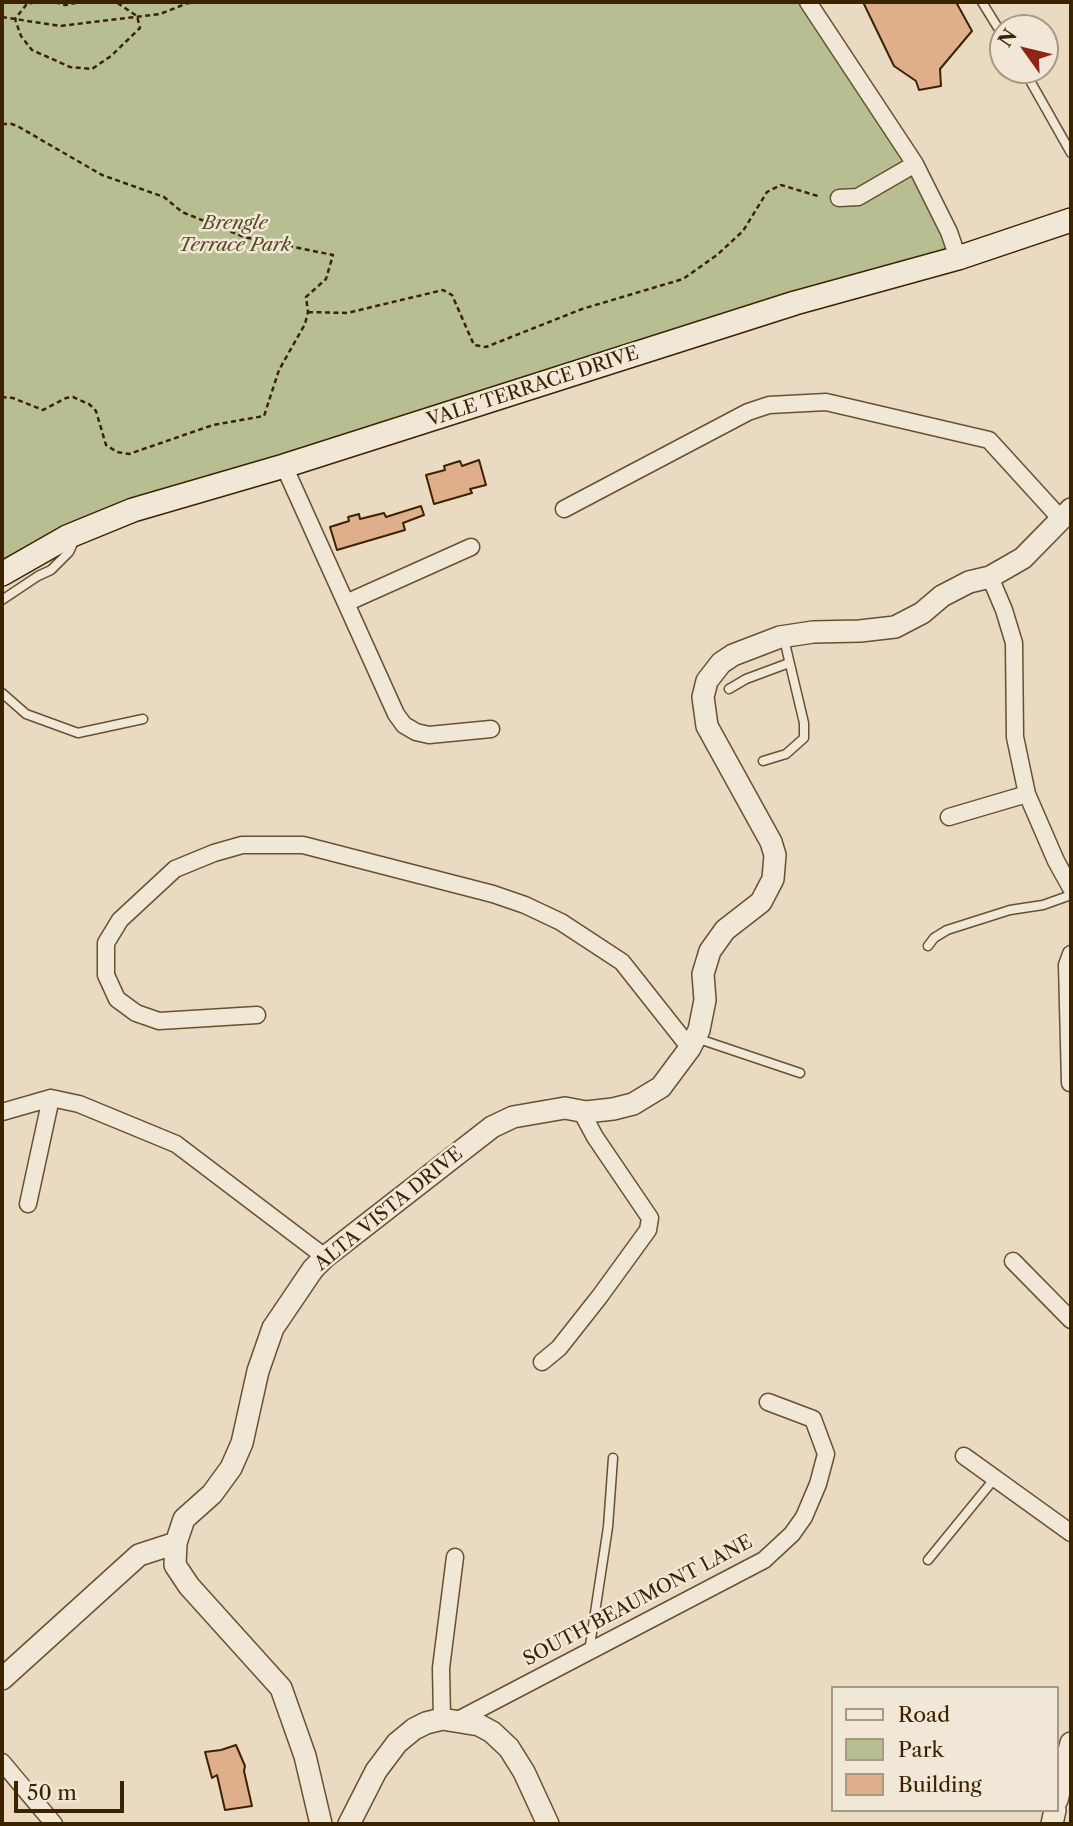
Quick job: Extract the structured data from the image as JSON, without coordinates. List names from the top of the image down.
{
  "streets": {
    "main road": ["VALE TERRACE DRIVE"],
    "street": ["ALTA VISTA DRIVE", "SOUTH BEAUMONT LANE"]
  },
  "parks": ["Brengle Terrace Park"],
  "legend": ["Road", "Park", "Building"],
  "scale_bar": "50 m",
  "north": "top left"
}
